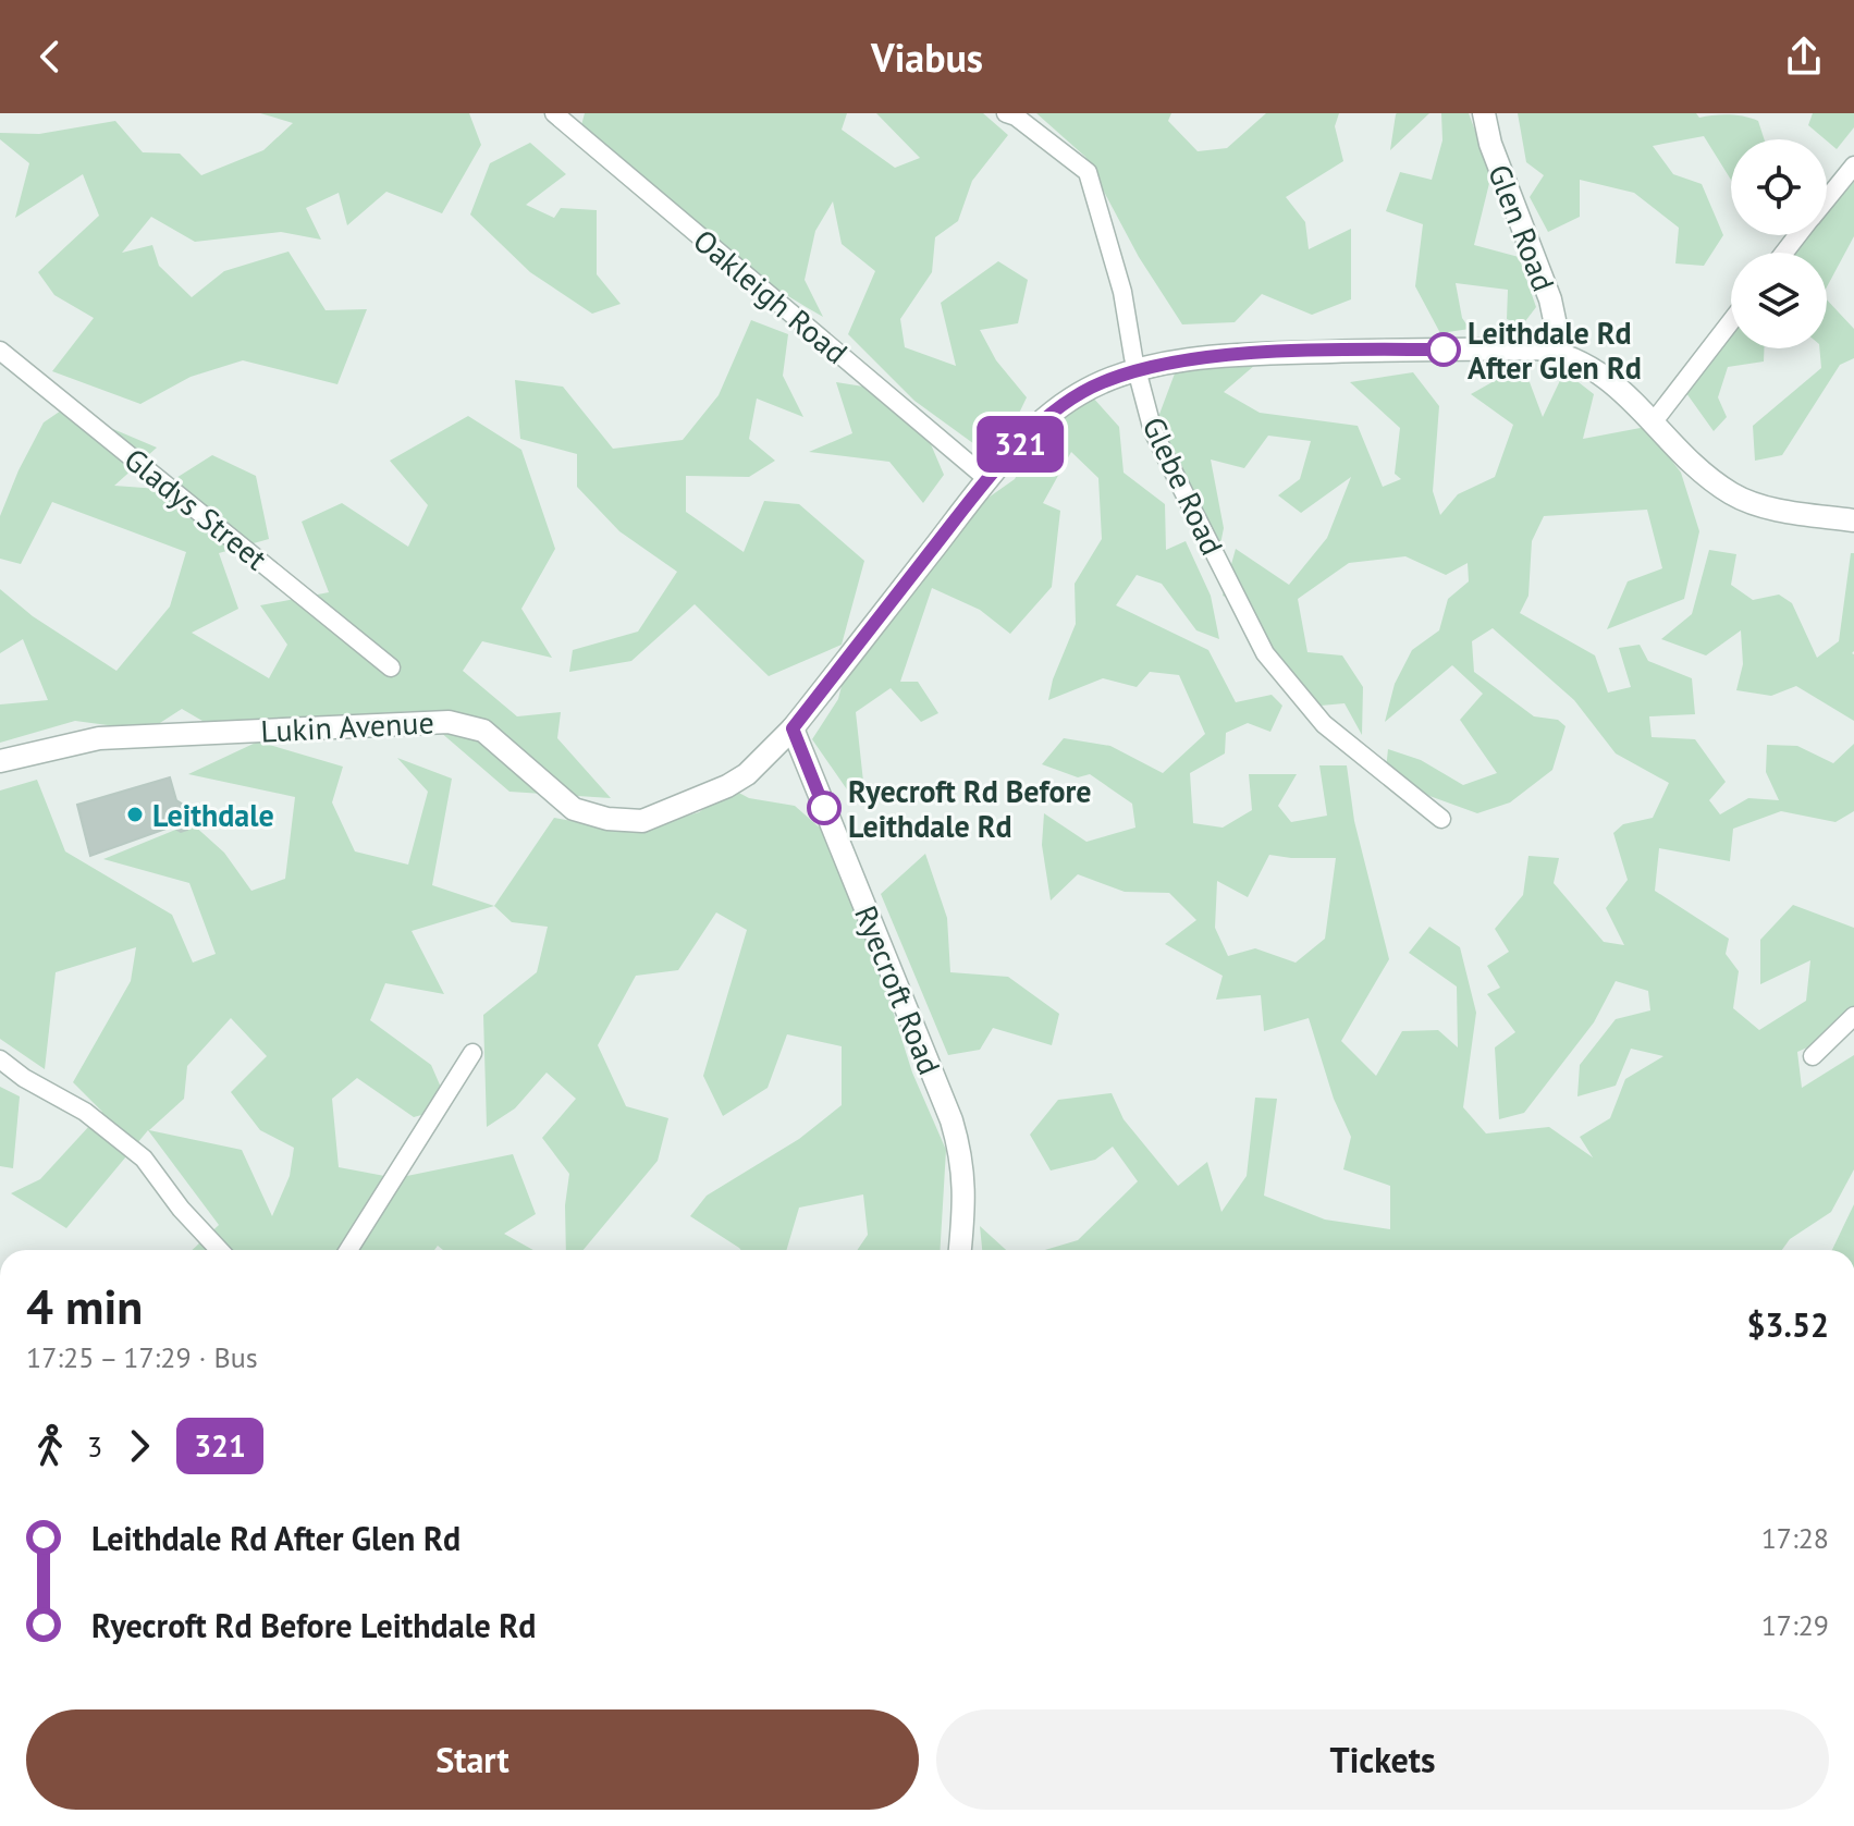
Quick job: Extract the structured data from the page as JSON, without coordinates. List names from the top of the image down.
{
  "streets": {
    "street": [
      "Glen Road",
      "Oakleigh Road",
      "Glebe Road",
      "Gladys Street",
      "Lukin Avenue",
      "Ryecroft Road"
    ]
  },
  "crossings": [
    ["Glen Road", "Lukin Avenue"],
    ["Oakleigh Road", "Lukin Avenue"],
    ["Glebe Road", "Lukin Avenue"],
    ["Lukin Avenue", "Ryecroft Road"]
  ],
  "places": ["Leithdale Rd After Glen Rd", "Ryecroft Rd Before Leithdale Rd", "Leithdale"],
  "lines": ["bus line 321"],
  "page": {
    "header": "Viabus",
    "on_map": "321",
    "heading": ["4 min", "17:25 – 17:29 · Bus", "$3.52"],
    "legs": ["3", "321"],
    "list": [
      {
        "name": "Leithdale Rd After Glen Rd",
        "value": "17:28"
      },
      {
        "name": "Ryecroft Rd Before Leithdale Rd",
        "value": "17:29"
      }
    ],
    "buttons": ["Start", "Tickets"]
  }
}
